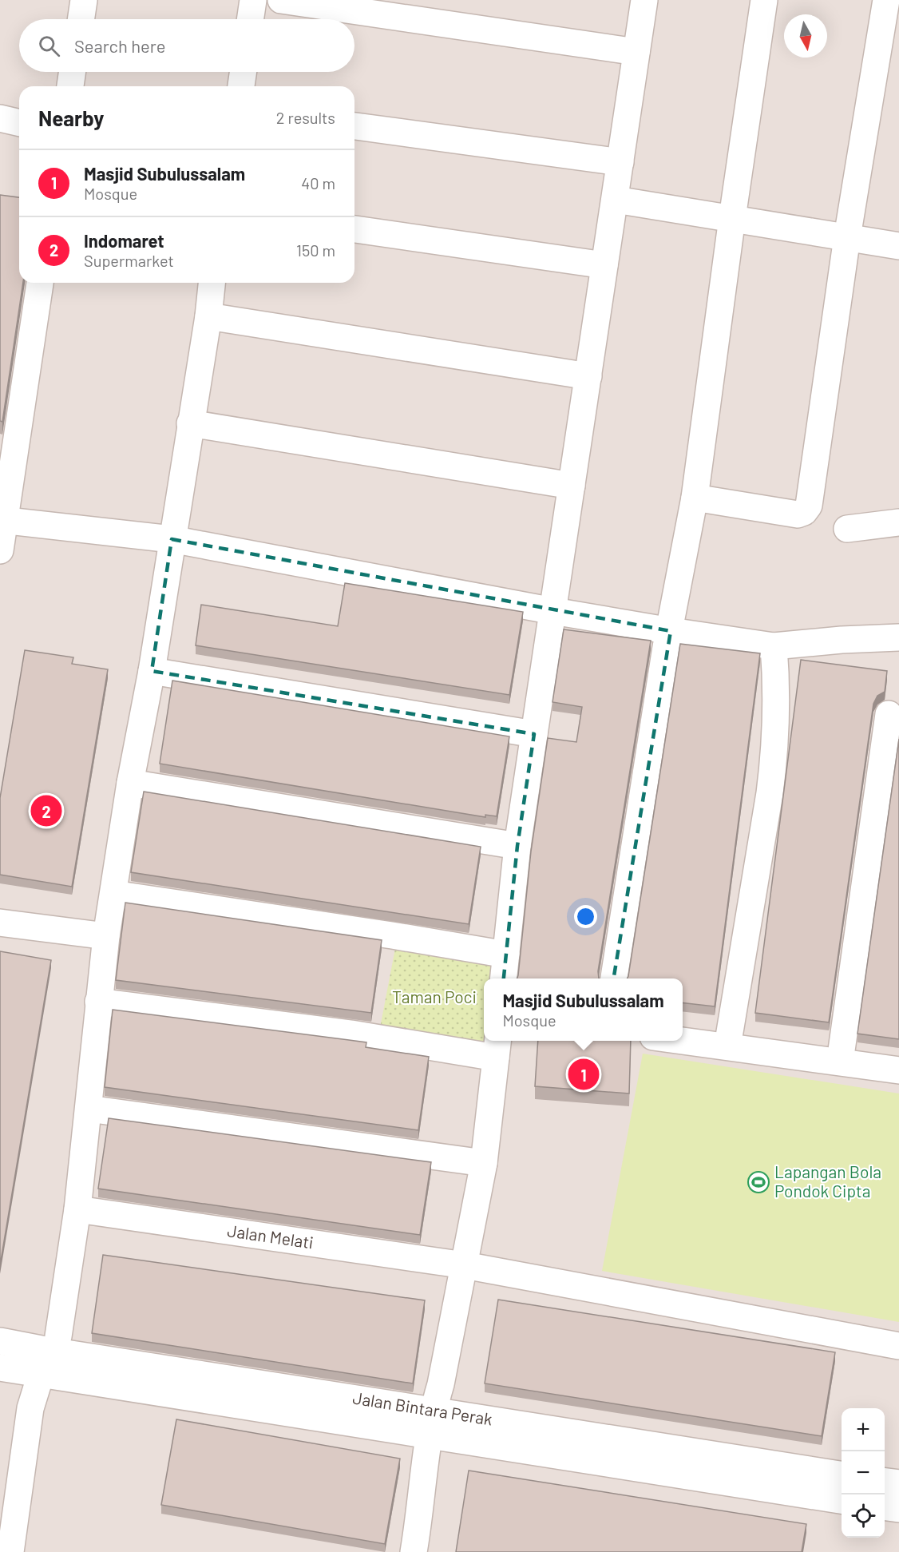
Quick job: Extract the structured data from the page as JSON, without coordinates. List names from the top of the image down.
{
  "streets": {
    "street": ["Jalan Melati", "Jalan Bintara Perak"]
  },
  "parks": ["Taman Poci"],
  "places": {
    "sports": ["Lapangan Bola Pondok Cipta"]
  },
  "north": "bottom",
  "page": {
    "search": "Search here",
    "heading": ["Nearby", "2 results"],
    "list": [
      {
        "mark": "1",
        "name": "Masjid Subulussalam",
        "note": "Mosque",
        "value": "40 m"
      },
      {
        "mark": "2",
        "name": "Indomaret",
        "note": "Supermarket",
        "value": "150 m"
      }
    ],
    "pins": ["2", "1"],
    "popup": ["Masjid Subulussalam", "Mosque"],
    "map_buttons": ["+", "−"]
  }
}
